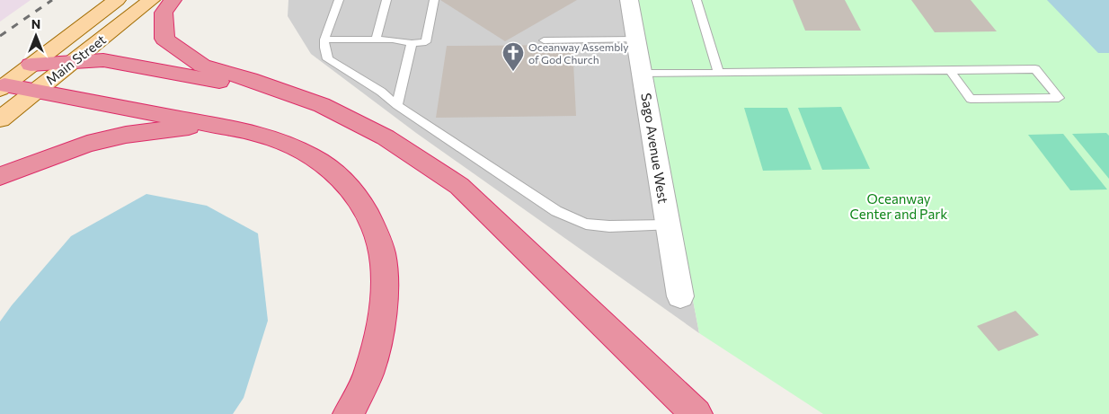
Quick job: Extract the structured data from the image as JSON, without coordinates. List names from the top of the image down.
{
  "streets": {
    "main road": ["Main Street"],
    "street": ["Sago Avenue West"]
  },
  "parks": ["Oceanway Center and Park"],
  "places": {
    "church": ["Oceanway Assembly of God Church"]
  },
  "north": "top"
}
